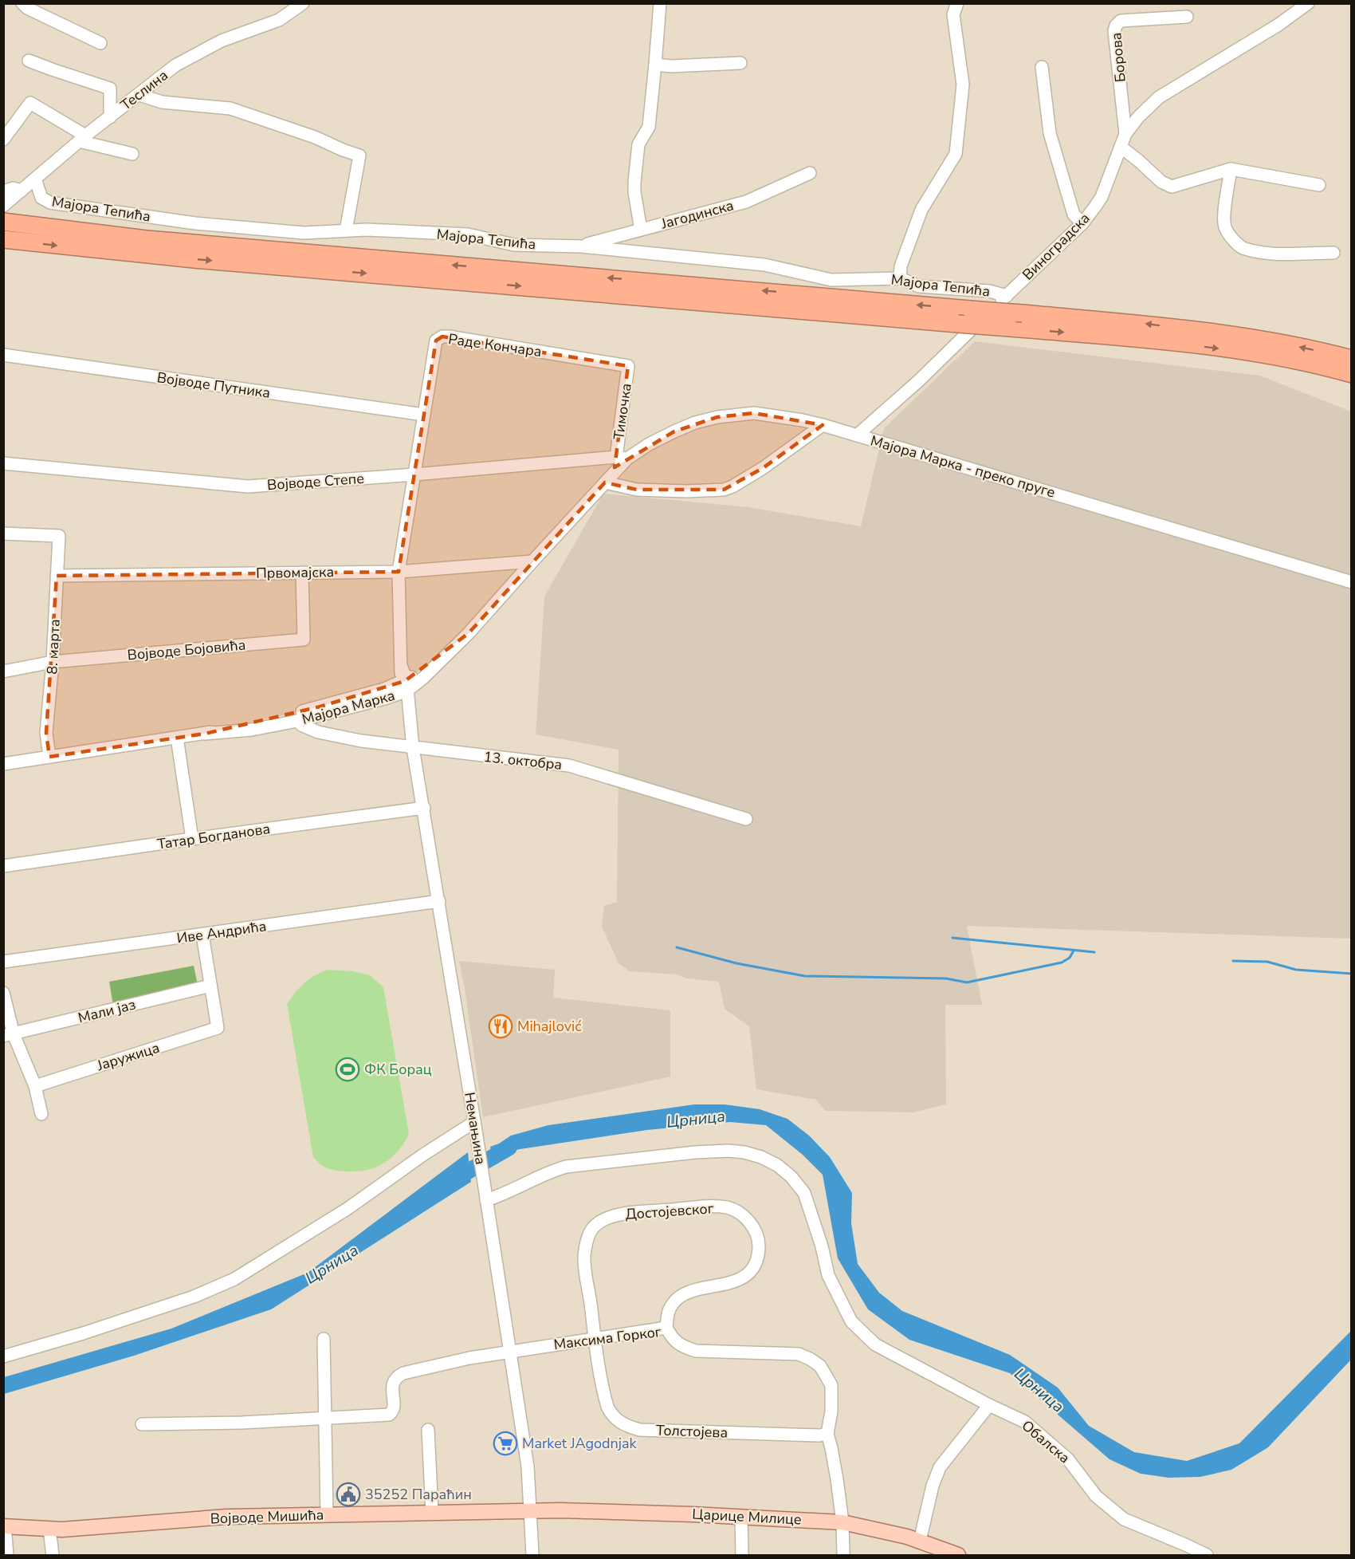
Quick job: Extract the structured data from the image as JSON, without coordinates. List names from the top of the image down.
{
  "streets": {
    "main road": ["Војводе Мишића", "Царице Милице"],
    "street": [
      "Борова",
      "Теслина",
      "Мајора Тепића",
      "Јагодинска",
      "Виноградска",
      "Раде Кончара",
      "Војводе Путника",
      "Тимочка",
      "Мајора Марка - преко пруге",
      "Војводе Степе",
      "Првомајска",
      "8. марта",
      "Војводе Бојовића",
      "Мајора Марка",
      "13. октобра",
      "Татар Богданова",
      "Иве Андрића",
      "Мали јаз",
      "Јаружица",
      "Немањина",
      "Достојевског",
      "Максима Горког",
      "Толстојева",
      "Обалска"
    ]
  },
  "crossings": [
    ["Борова", "Виноградска"],
    ["Теслина", "Мајора Тепића"],
    ["Мајора Тепића", "Јагодинска"],
    ["Мајора Тепића", "Виноградска"],
    ["Виноградска", "Мајора Марка - преко пруге"],
    ["Раде Кончара", "Војводе Путника"],
    ["Раде Кончара", "Тимочка"],
    ["Раде Кончара", "Немањина"],
    ["Војводе Путника", "Немањина"],
    ["Тимочка", "Мајора Марка - преко пруге"],
    ["Тимочка", "Војводе Степе"],
    ["Мајора Марка - преко пруге", "Војводе Степе"],
    ["Мајора Марка - преко пруге", "Мајора Марка"],
    ["Војводе Степе", "Немањина"],
    ["Првомајска", "8. марта"],
    ["Првомајска", "Војводе Бојовића"],
    ["Првомајска", "Мајора Марка"],
    ["Првомајска", "Немањина"],
    ["8. марта", "Војводе Бојовића"],
    ["8. марта", "Мајора Марка"],
    ["Мајора Марка", "13. октобра"],
    ["Мајора Марка", "Немањина"],
    ["13. октобра", "Немањина"],
    ["Татар Богданова", "Немањина"],
    ["Иве Андрића", "Немањина"],
    ["Мали јаз", "Јаружица"],
    ["Немањина", "Максима Горког"],
    ["Немањина", "Обалска"],
    ["Немањина", "Војводе Мишића"],
    ["Немањина", "Царице Милице"],
    ["Достојевског", "Максима Горког"],
    ["Достојевског", "Толстојева"],
    ["Максима Горког", "Толстојева"],
    ["Максима Горког", "Царице Милице"],
    ["Војводе Мишића", "Царице Милице"]
  ],
  "water": ["Црница"],
  "places": {
    "restaurant": ["Mihajlović"],
    "sports": ["ФК Борац"],
    "supermarket": ["Market JAgodnjak"],
    "public building": ["35252 Параћин"]
  }
}
